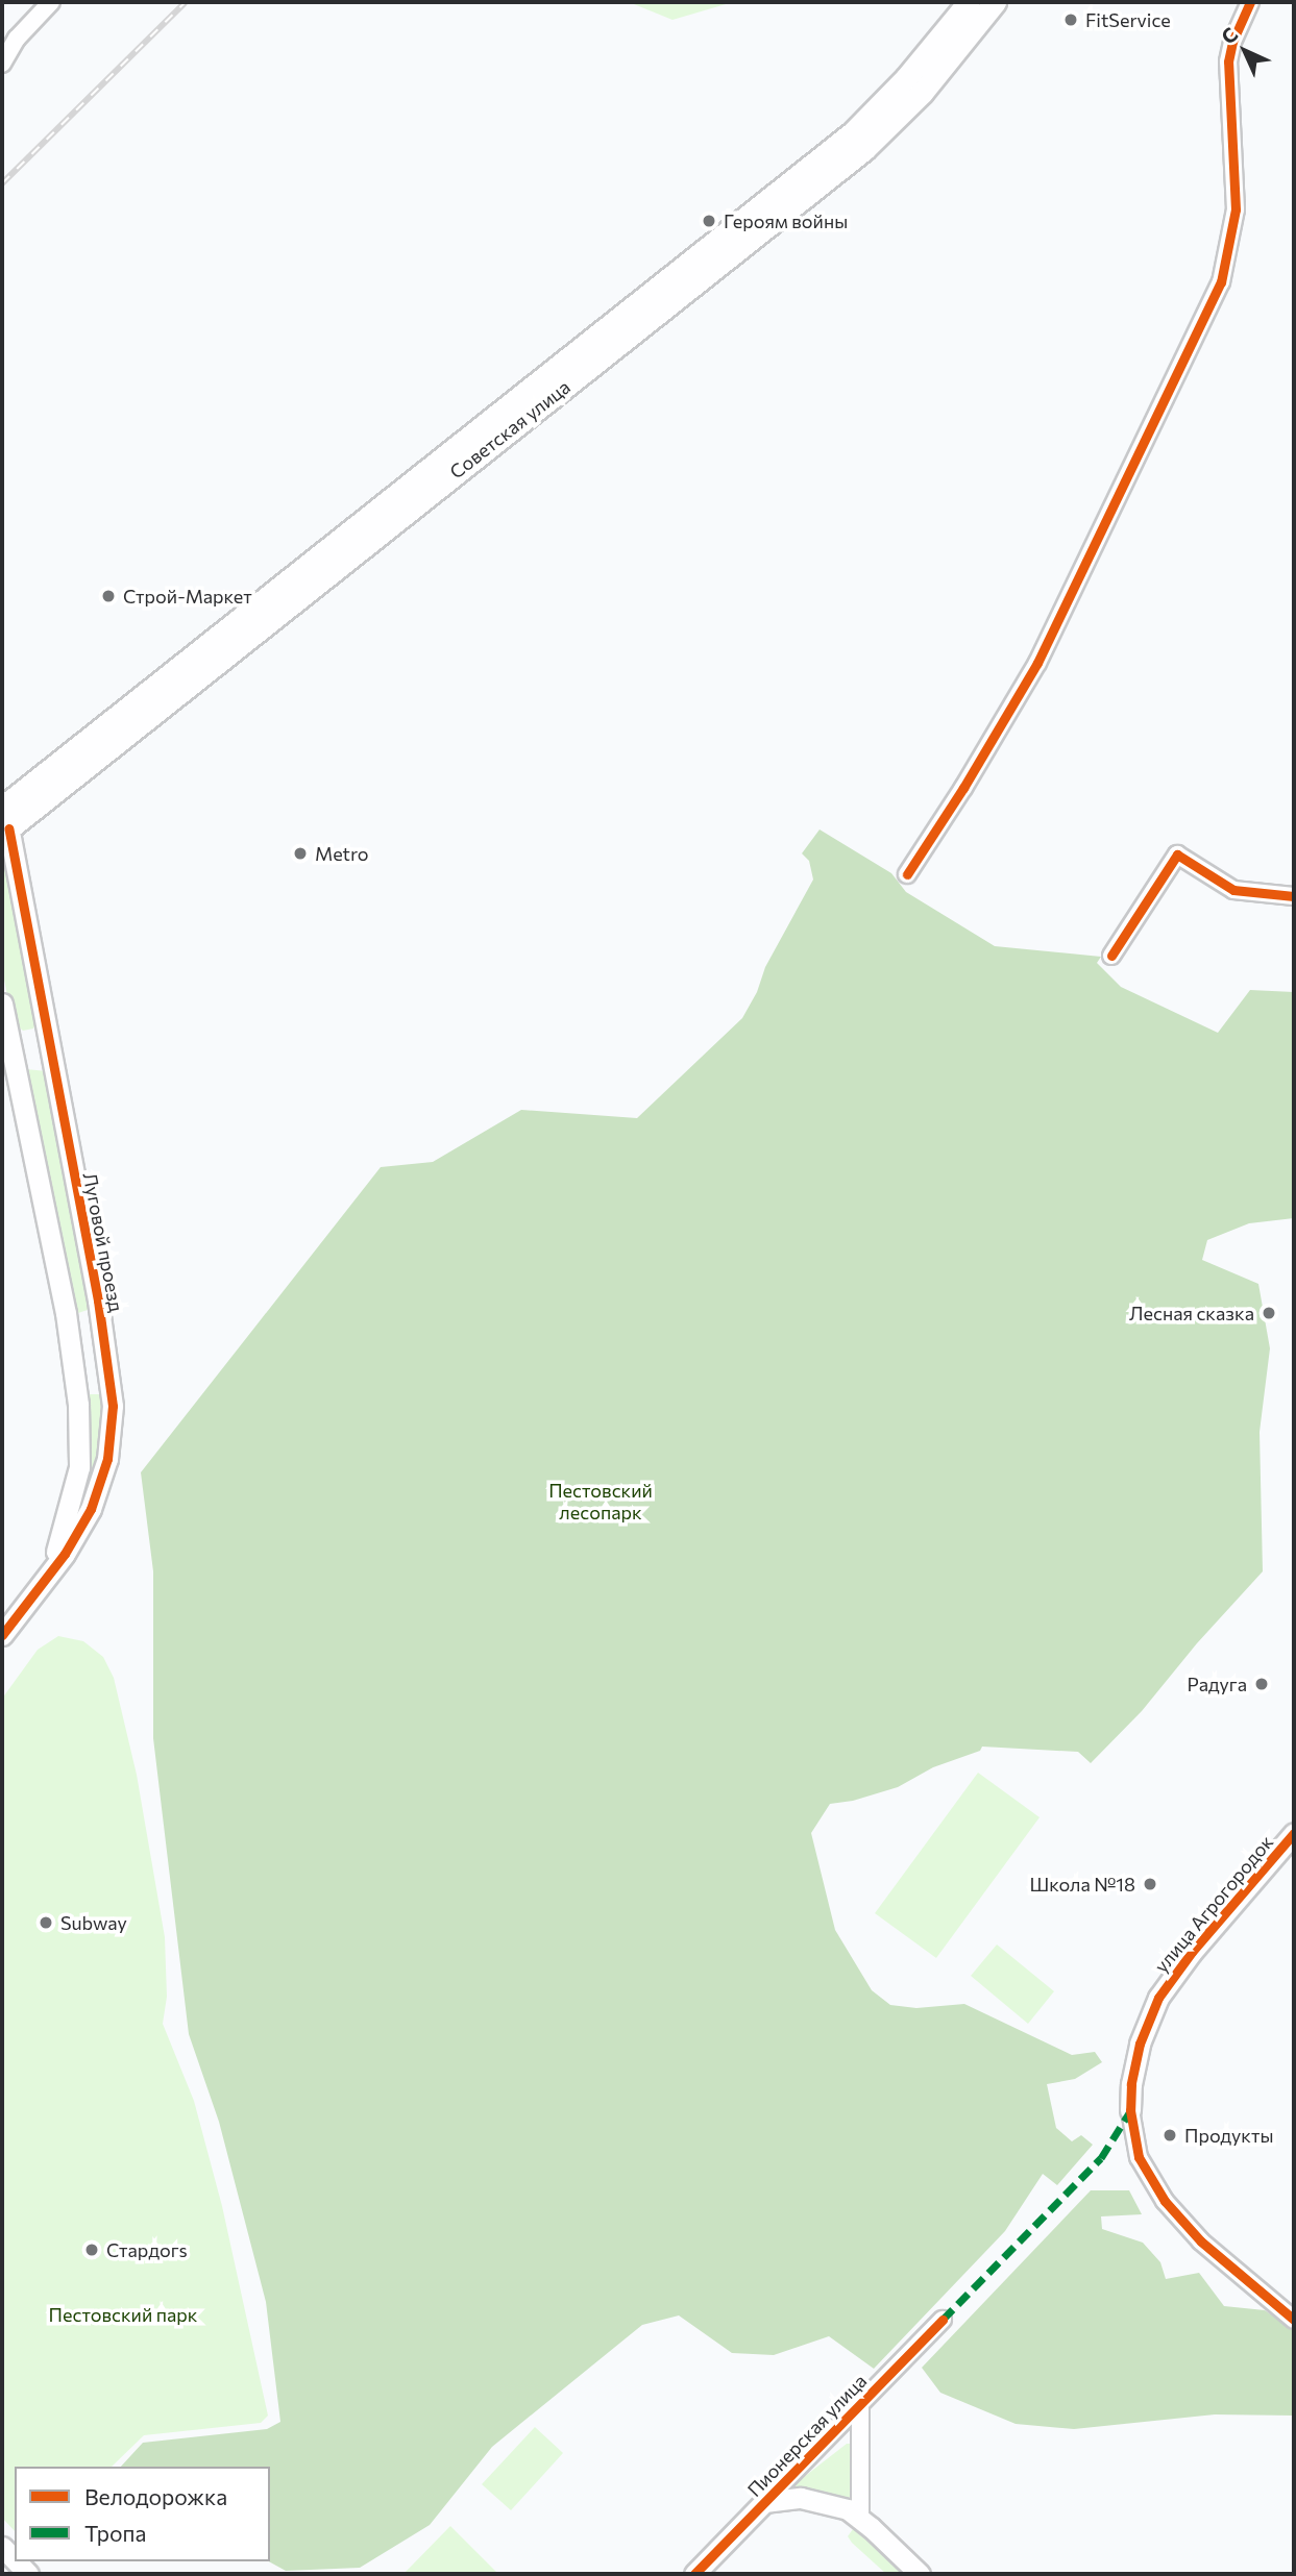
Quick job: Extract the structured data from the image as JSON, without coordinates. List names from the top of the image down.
{
  "streets": {
    "main road": ["Советская улица"],
    "street": ["Луговой проезд", "улица Агрогородок", "Пионерская улица"]
  },
  "crossings": [
    ["Советская улица", "Луговой проезд"]
  ],
  "parks": ["Пестовский лесопарк", "Пестовский парк"],
  "places": [
    "FitService",
    "Героям войны",
    "Строй-Маркет",
    "Metro",
    "Лесная сказка",
    "Радуга",
    "Школа №18",
    "Subway",
    "Продукты",
    "Стардогs"
  ],
  "legend": ["Велодорожка", "Тропа"],
  "north": "top left"
}
